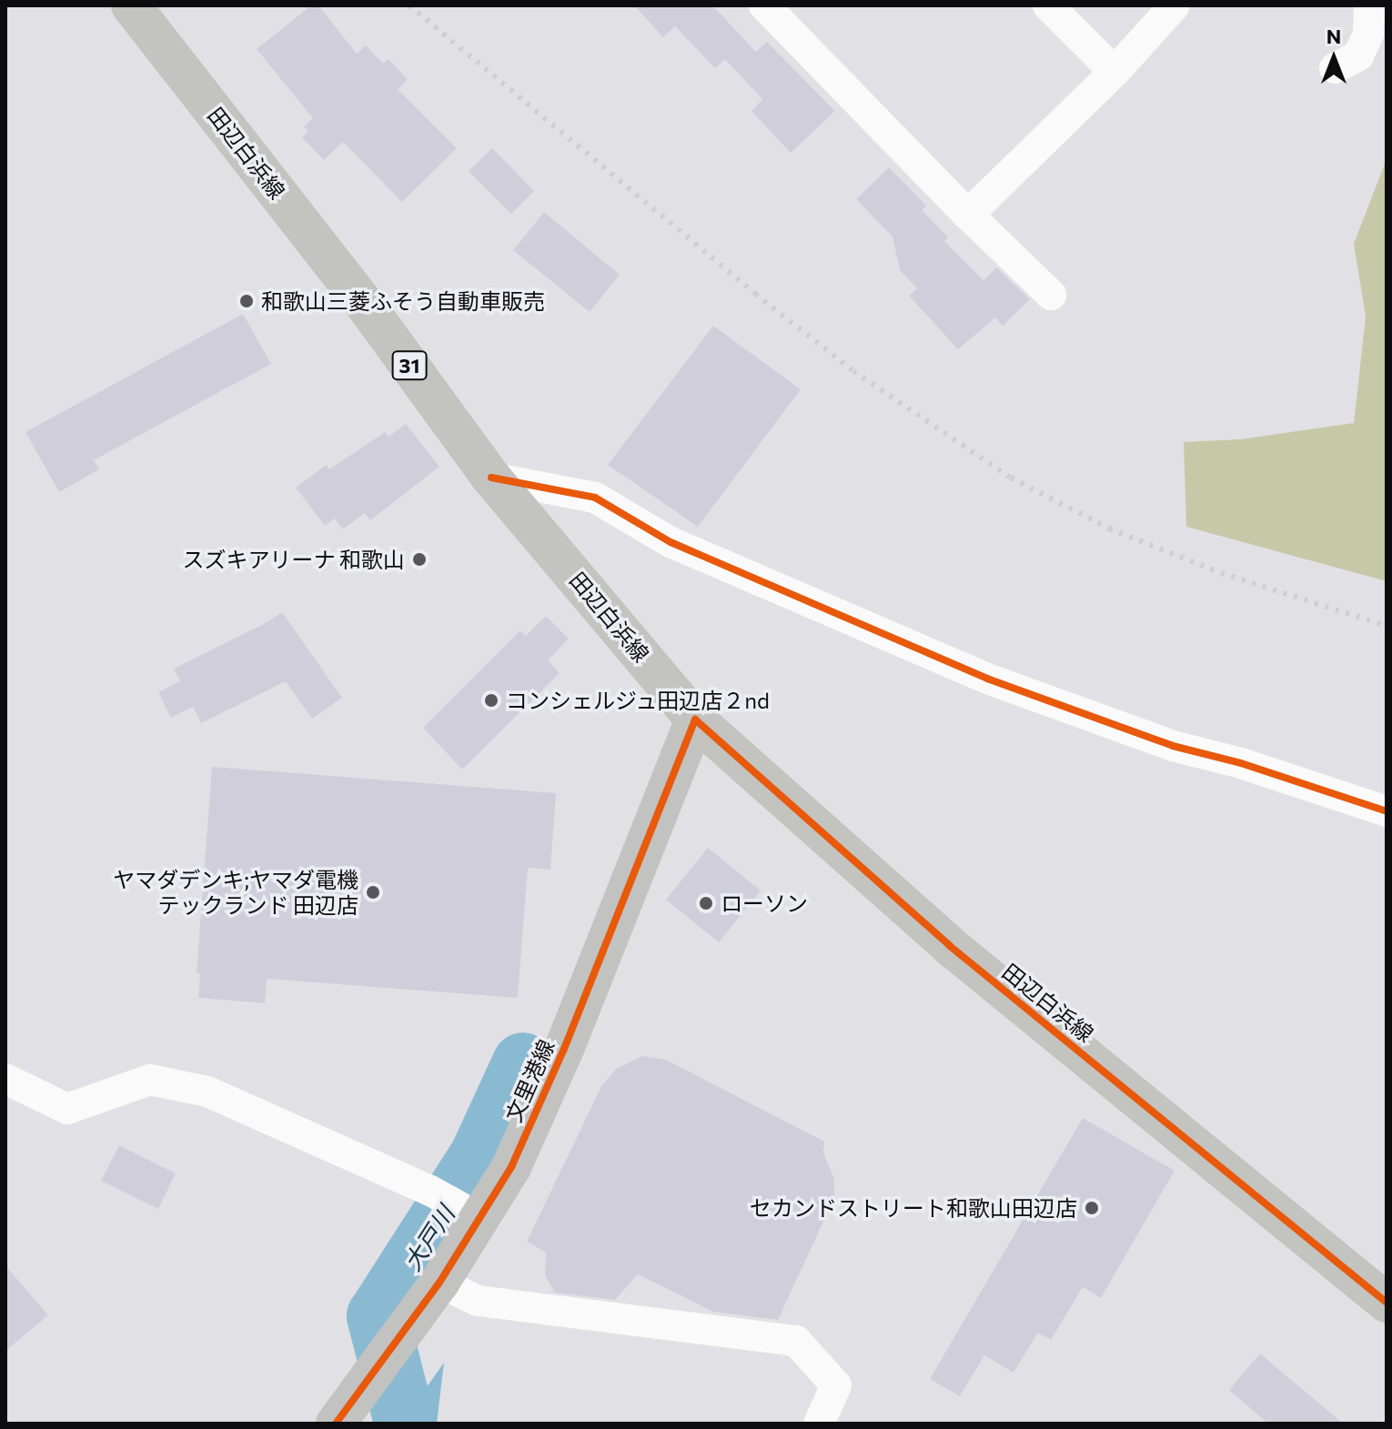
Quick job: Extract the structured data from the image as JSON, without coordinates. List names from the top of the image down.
{
  "streets": {
    "main road": ["田辺白浜線", "31", "文里港線"]
  },
  "crossings": [
    ["田辺白浜線", "文里港線"]
  ],
  "water": ["大戸川"],
  "places": [
    "和歌山三菱ふそう自動車販売",
    "スズキアリーナ 和歌山",
    "コンシェルジュ田辺店２nd",
    "ヤマダデンキ;ヤマダ電機 テックランド 田辺店",
    "ローソン",
    "セカンドストリート和歌山田辺店"
  ],
  "north": "top"
}
